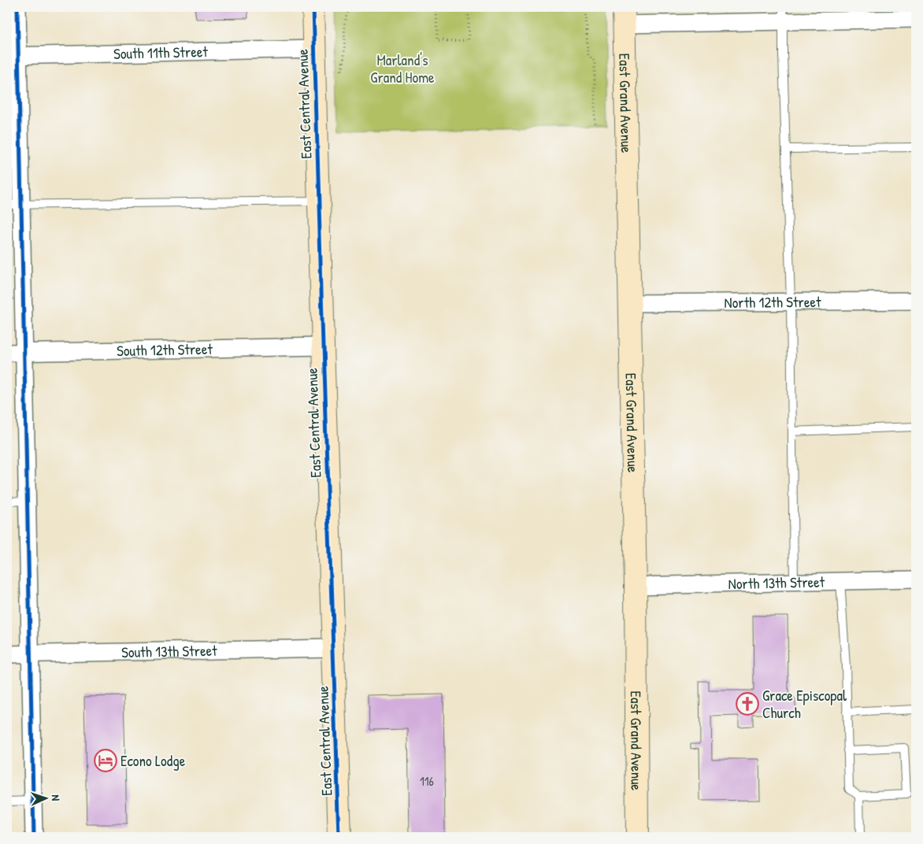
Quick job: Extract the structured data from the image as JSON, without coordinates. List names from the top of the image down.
{
  "streets": {
    "street": [
      "South 11th Street",
      "East Grand Avenue",
      "East Central Avenue",
      "North 12th Street",
      "South 12th Street",
      "North 13th Street",
      "South 13th Street"
    ]
  },
  "crossings": [
    ["South 11th Street", "East Central Avenue"],
    ["East Grand Avenue", "North 12th Street"],
    ["East Grand Avenue", "North 13th Street"],
    ["East Central Avenue", "South 12th Street"],
    ["East Central Avenue", "South 13th Street"]
  ],
  "parks": ["Marland's Grand Home"],
  "places": {
    "church": ["Grace Episcopal Church"],
    "hotel": ["Econo Lodge"]
  },
  "house_numbers": ["116"],
  "north": "right"
}
